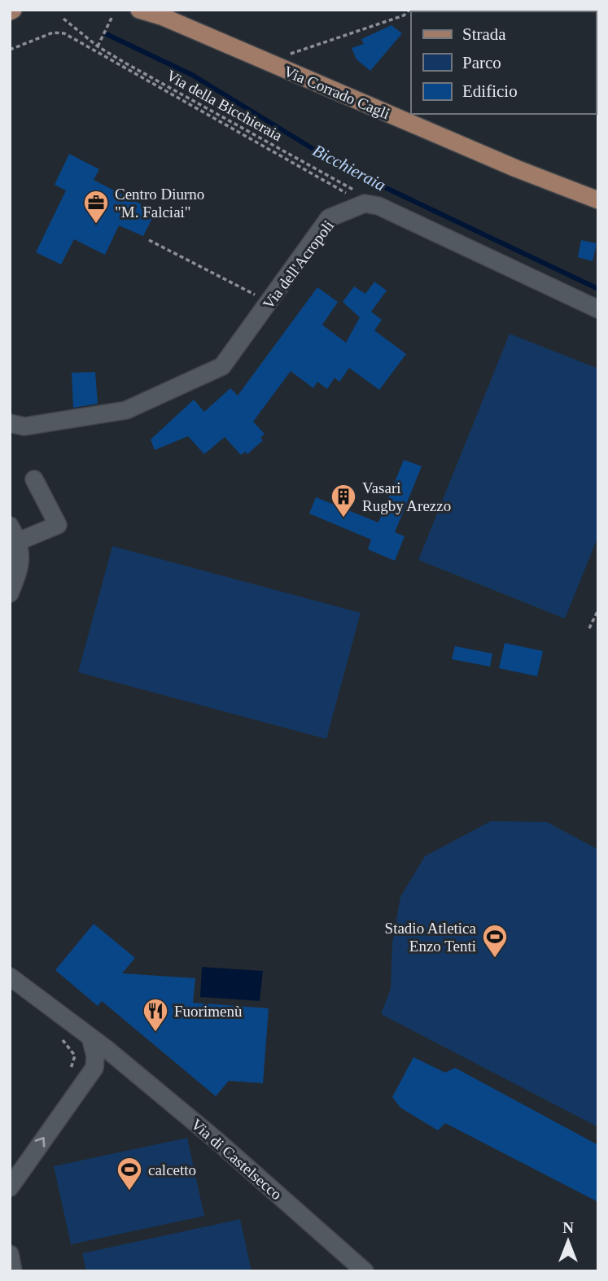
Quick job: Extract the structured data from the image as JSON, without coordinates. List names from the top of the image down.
{
  "streets": {
    "main road": ["Via Corrado Cagli"],
    "street": ["Via dell'Acropoli", "Via di Castelsecco"],
    "path": ["Via della Bicchieraia"]
  },
  "crossings": [
    ["Via della Bicchieraia", "Via dell'Acropoli"]
  ],
  "water": ["Bicchieraia"],
  "places": {
    "office": ["Centro Diurno \"M. Falciai\""],
    "building": ["Vasari Rugby Arezzo"],
    "sports": ["Stadio Atletica Enzo Tenti", "calcetto"],
    "restaurant": ["Fuorimenù"]
  },
  "legend": ["Strada", "Parco", "Edificio"],
  "north": "top"
}
